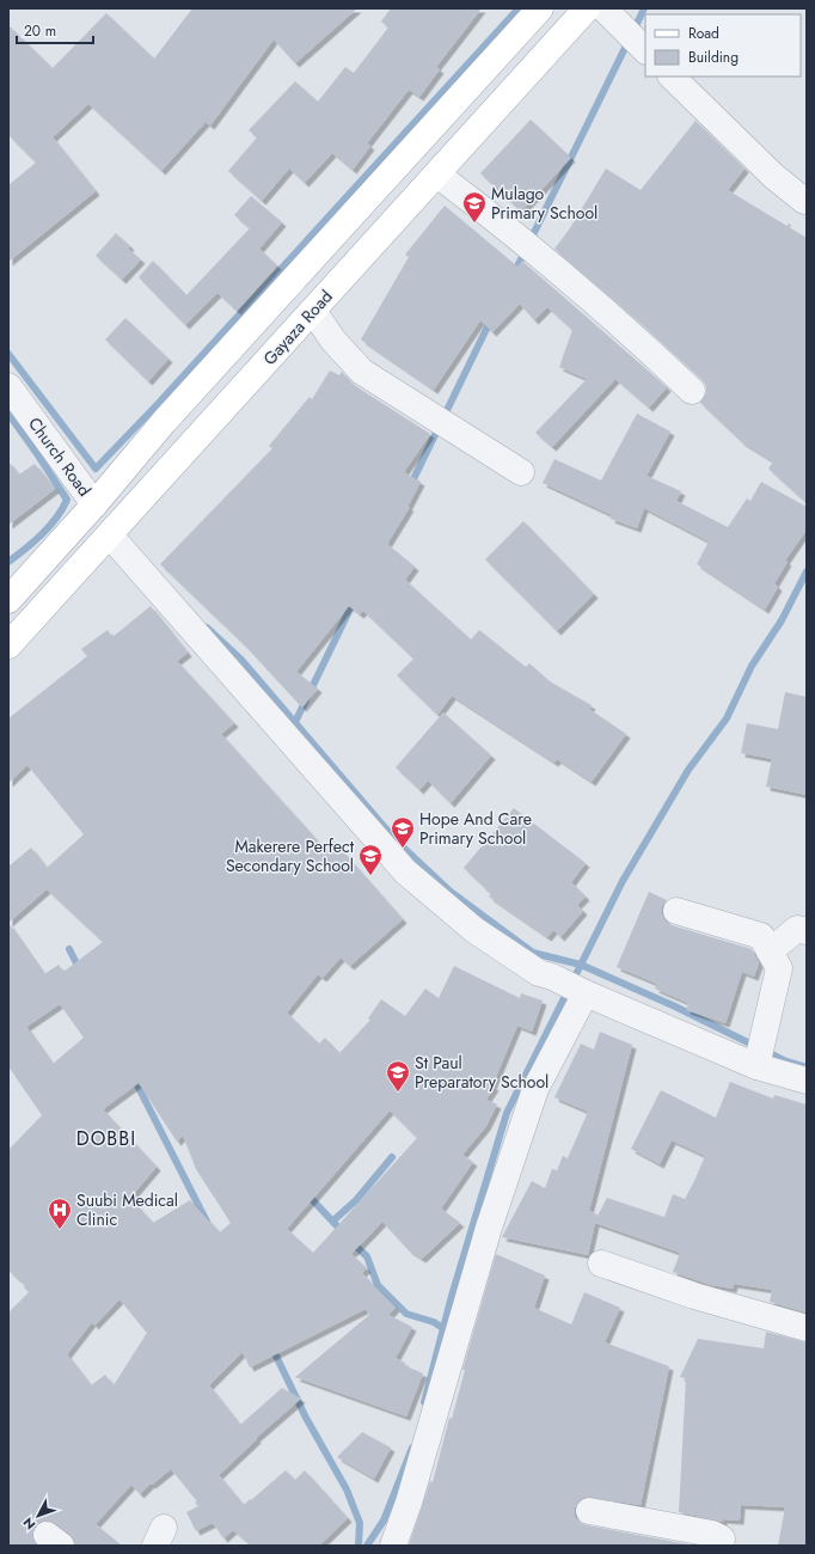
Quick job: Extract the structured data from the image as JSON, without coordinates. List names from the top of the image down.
{
  "streets": {
    "main road": ["Gayaza Road"],
    "street": ["Church Road"]
  },
  "crossings": [
    ["Gayaza Road", "Church Road"]
  ],
  "districts": ["DOBBI"],
  "places": {
    "school or university": [
      "Mulago Primary School",
      "Hope And Care Primary School",
      "Makerere Perfect Secondary School",
      "St Paul Preparatory School"
    ],
    "hospital": ["Suubi Medical Clinic"]
  },
  "legend": ["Road", "Building"],
  "scale_bar": "20 m",
  "north": "bottom left"
}
